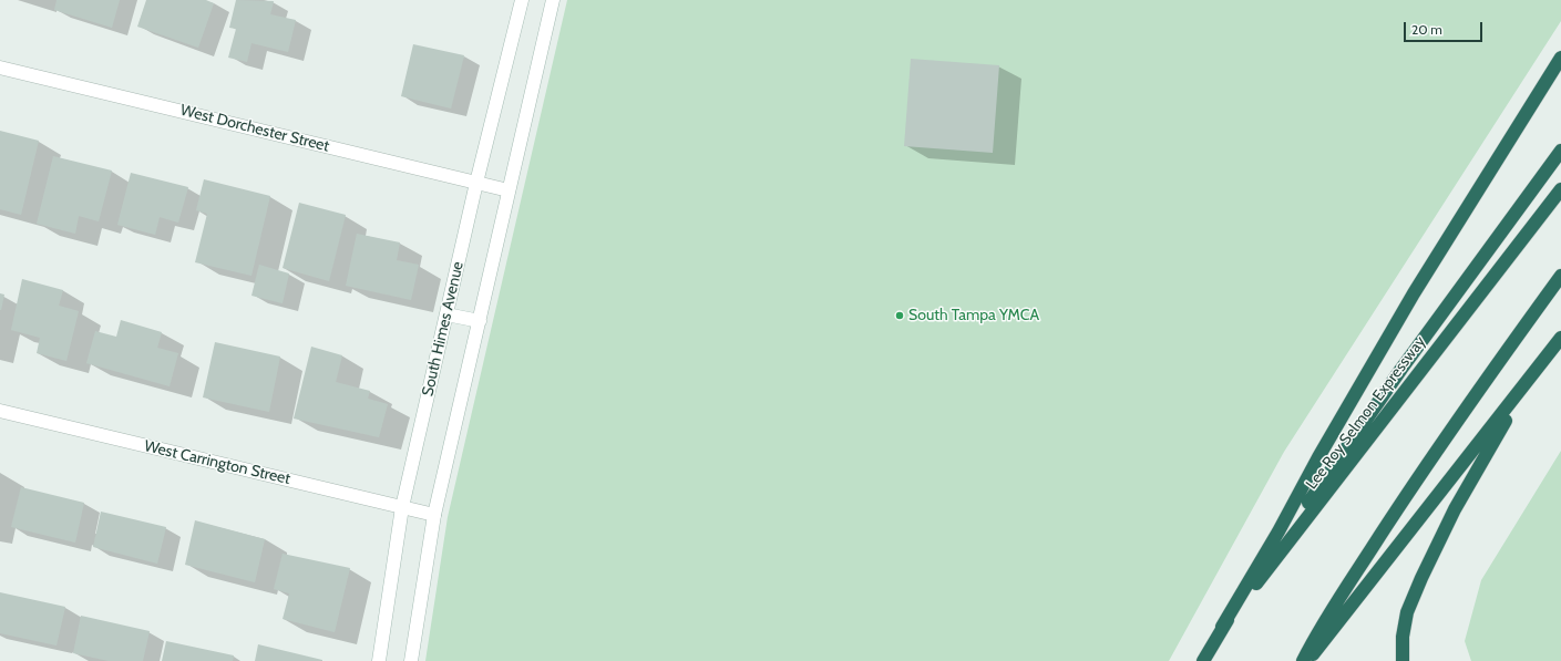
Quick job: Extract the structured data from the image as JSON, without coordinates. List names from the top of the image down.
{
  "streets": {
    "highway": ["Lee Roy Selmon Expressway"],
    "street": ["West Dorchester Street", "South Himes Avenue", "West Carrington Street"]
  },
  "crossings": [
    ["West Dorchester Street", "South Himes Avenue"],
    ["South Himes Avenue", "West Carrington Street"]
  ],
  "places": ["South Tampa YMCA"],
  "scale_bar": "20 m"
}
